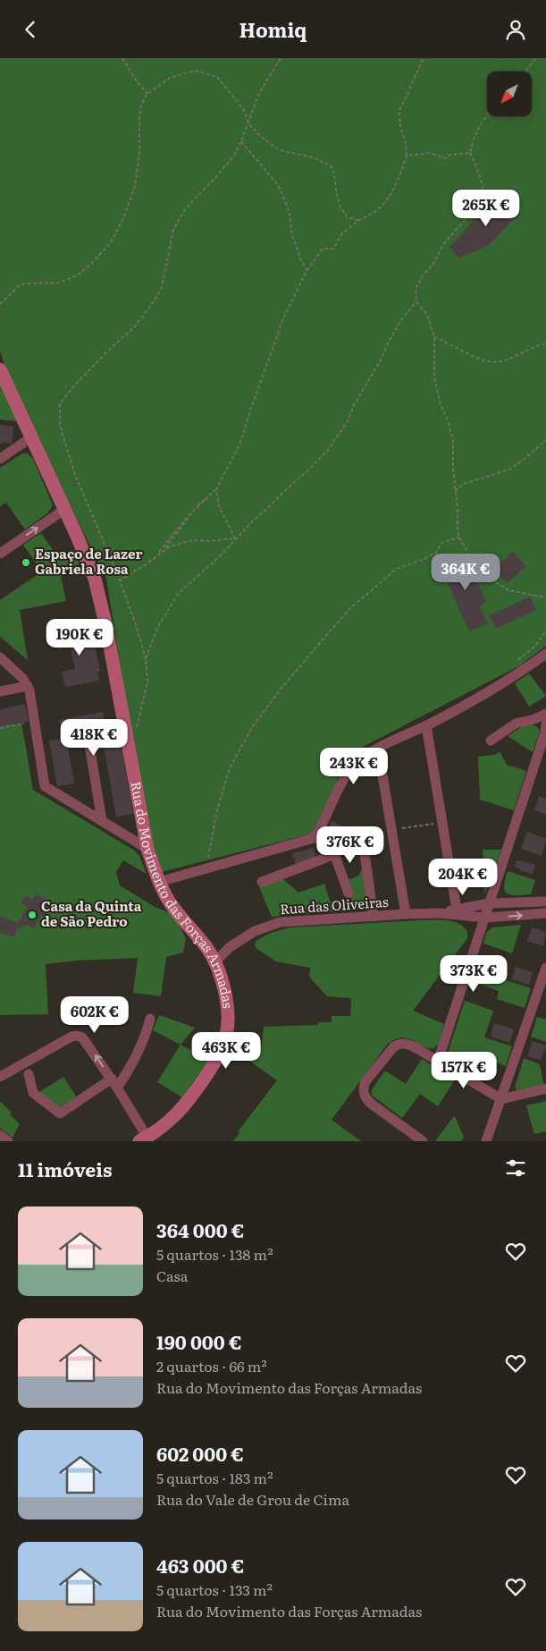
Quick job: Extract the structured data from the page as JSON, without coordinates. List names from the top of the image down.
{
  "streets": {
    "main road": ["Rua do Movimento das Forças Armadas"],
    "street": ["Rua das Oliveiras"]
  },
  "crossings": [
    ["Rua do Movimento das Forças Armadas", "Rua das Oliveiras"]
  ],
  "places": ["Espaço de Lazer Gabriela Rosa", "Casa da Quinta de São Pedro"],
  "north": "bottom left",
  "page": {
    "header": "Homiq",
    "price": [
      "265K €",
      "364K €",
      "190K €",
      "418K €",
      "243K €",
      "376K €",
      "204K €",
      "373K €",
      "602K €",
      "463K €",
      "157K €"
    ],
    "heading": "11 imóveis",
    "list": [
      {
        "name": "364 000 €",
        "note": "5 quartos · 138 m² · Casa"
      },
      {
        "name": "190 000 €",
        "note": "2 quartos · 66 m² · Rua do Movimento das Forças Armadas"
      },
      {
        "name": "602 000 €",
        "note": "5 quartos · 183 m² · Rua do Vale de Grou de Cima"
      },
      {
        "name": "463 000 €",
        "note": "5 quartos · 133 m² · Rua do Movimento das Forças Armadas"
      }
    ]
  }
}
